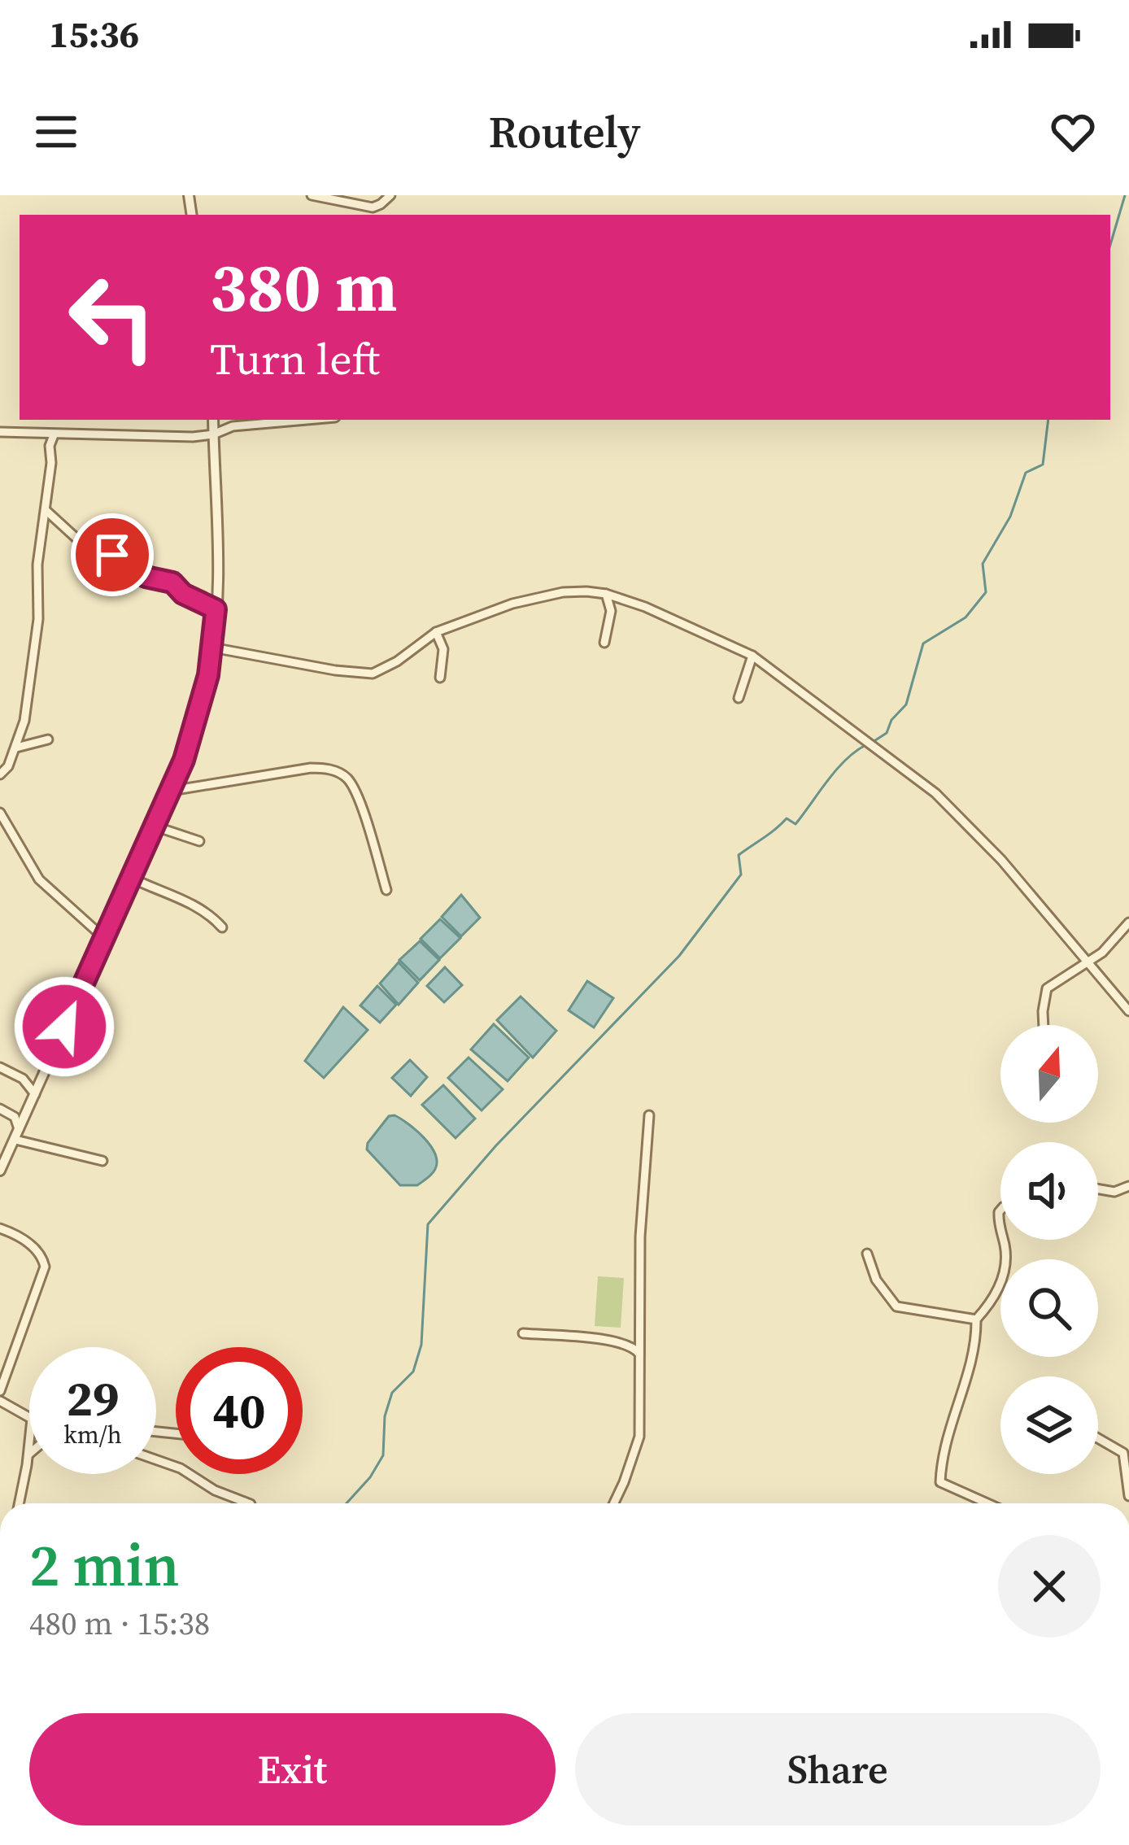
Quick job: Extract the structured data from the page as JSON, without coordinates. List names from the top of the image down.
{
  "north": "top",
  "page": {
    "status": "15:36",
    "header": "Routely",
    "turn": ["380 m", "Turn left"],
    "speed": "29 km/h",
    "limit": "40",
    "heading": ["2 min", "480 m · 15:38"],
    "buttons": ["Exit", "Share"]
  }
}
